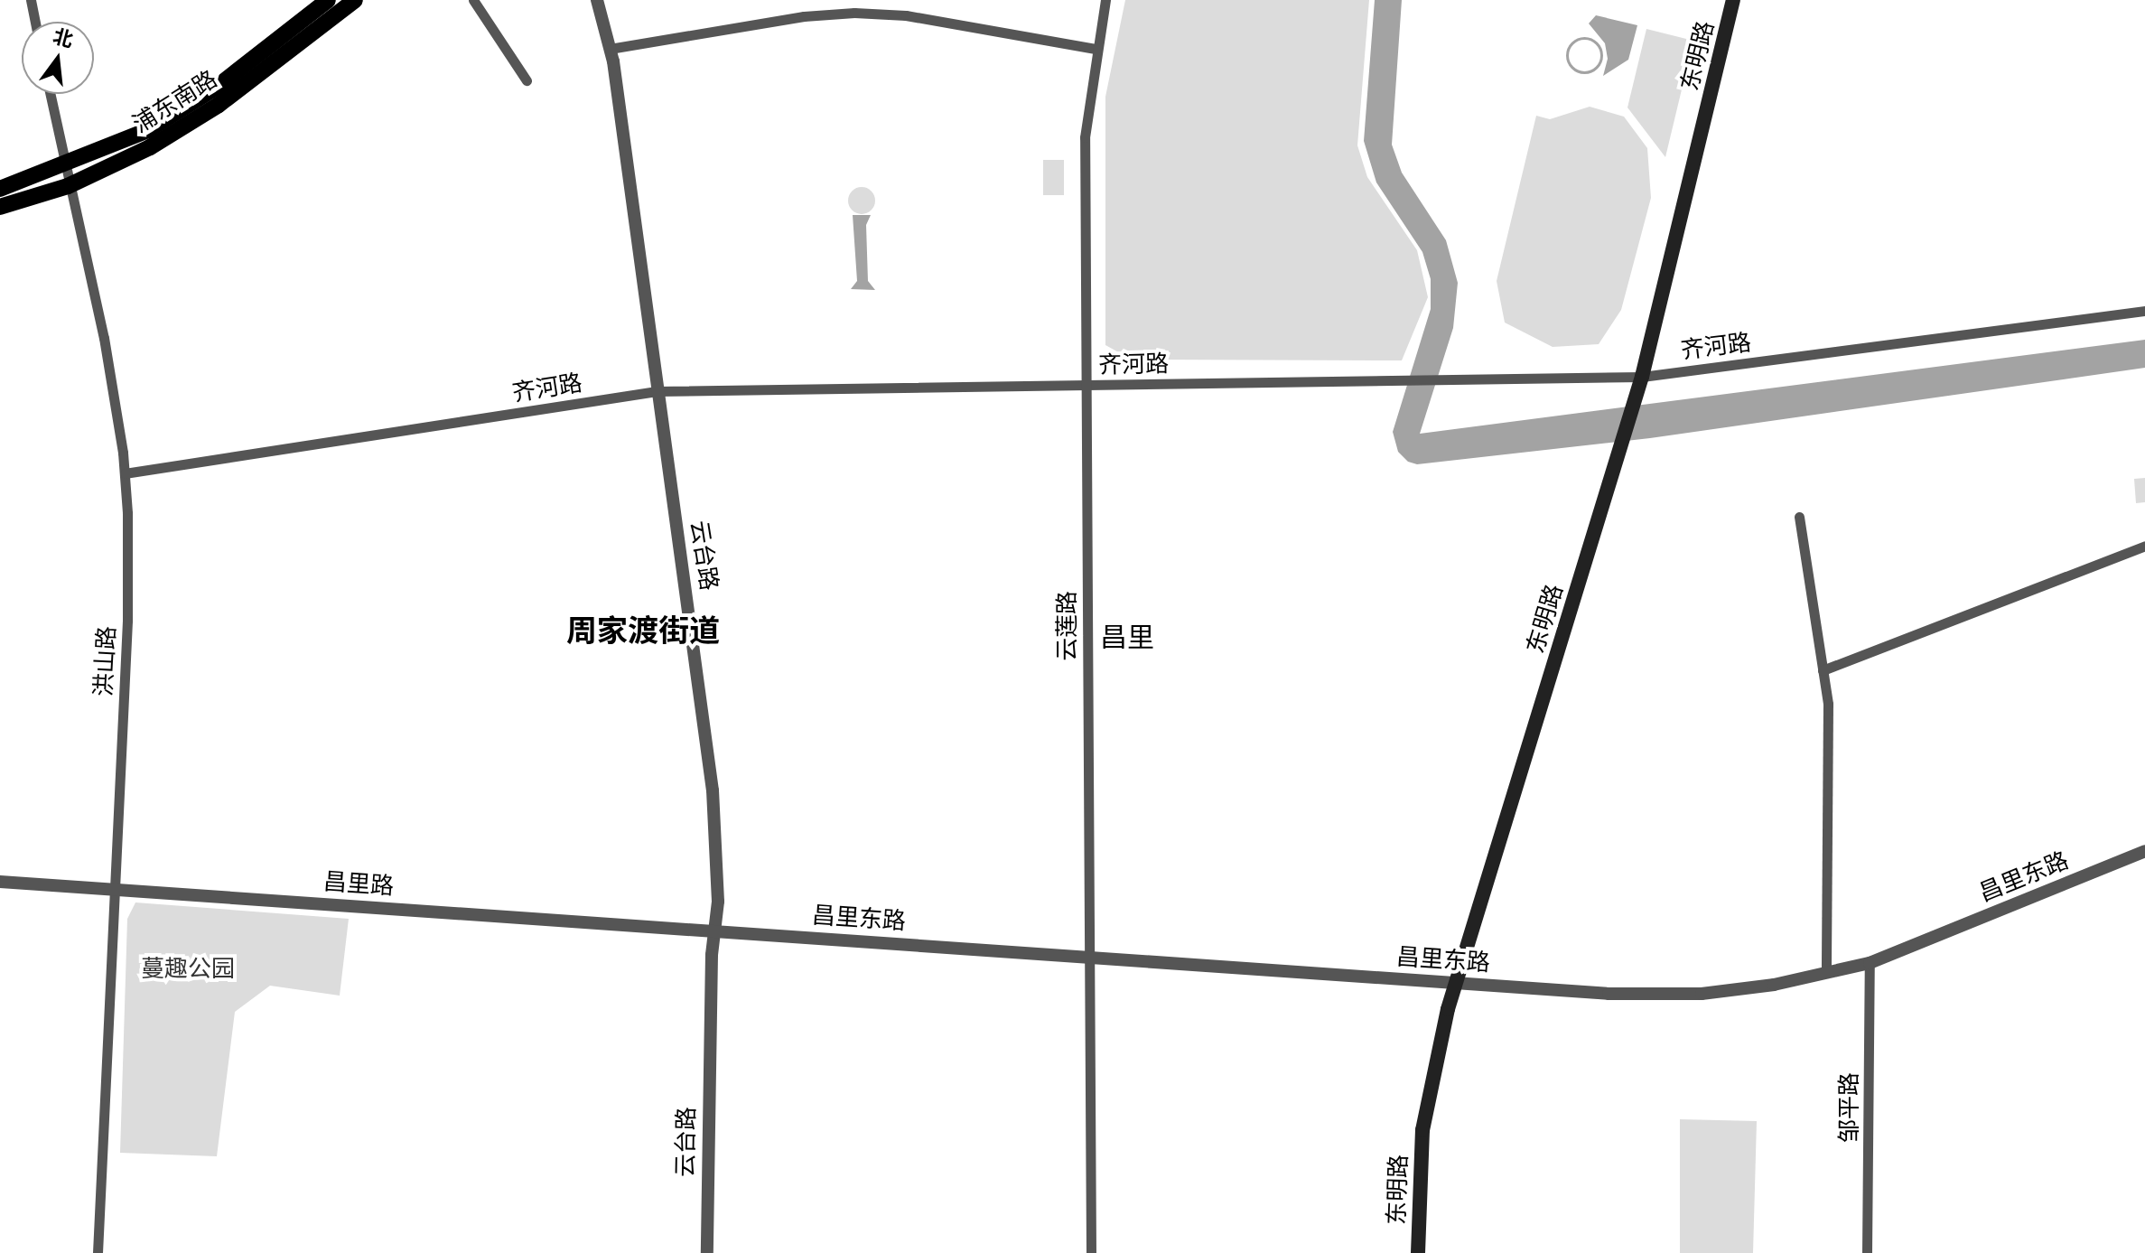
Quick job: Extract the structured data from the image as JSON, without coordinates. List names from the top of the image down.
{
  "streets": {
    "main road": ["东明路", "浦东南路"],
    "street": [
      "齐河路",
      "云台路",
      "云莲路",
      "洪山路",
      "昌里东路",
      "昌里路",
      "邹平路"
    ]
  },
  "crossings": [
    ["东明路", "齐河路"],
    ["东明路", "昌里东路"],
    ["浦东南路", "洪山路"],
    ["齐河路", "云台路"],
    ["齐河路", "云莲路"],
    ["齐河路", "洪山路"],
    ["云台路", "昌里东路"],
    ["云台路", "昌里路"],
    ["云莲路", "昌里东路"],
    ["洪山路", "昌里路"],
    ["昌里东路", "昌里路"],
    ["昌里东路", "邹平路"]
  ],
  "districts": ["周家渡街道", "昌里"],
  "parks": ["蔓趣公园"],
  "north": "top"
}
